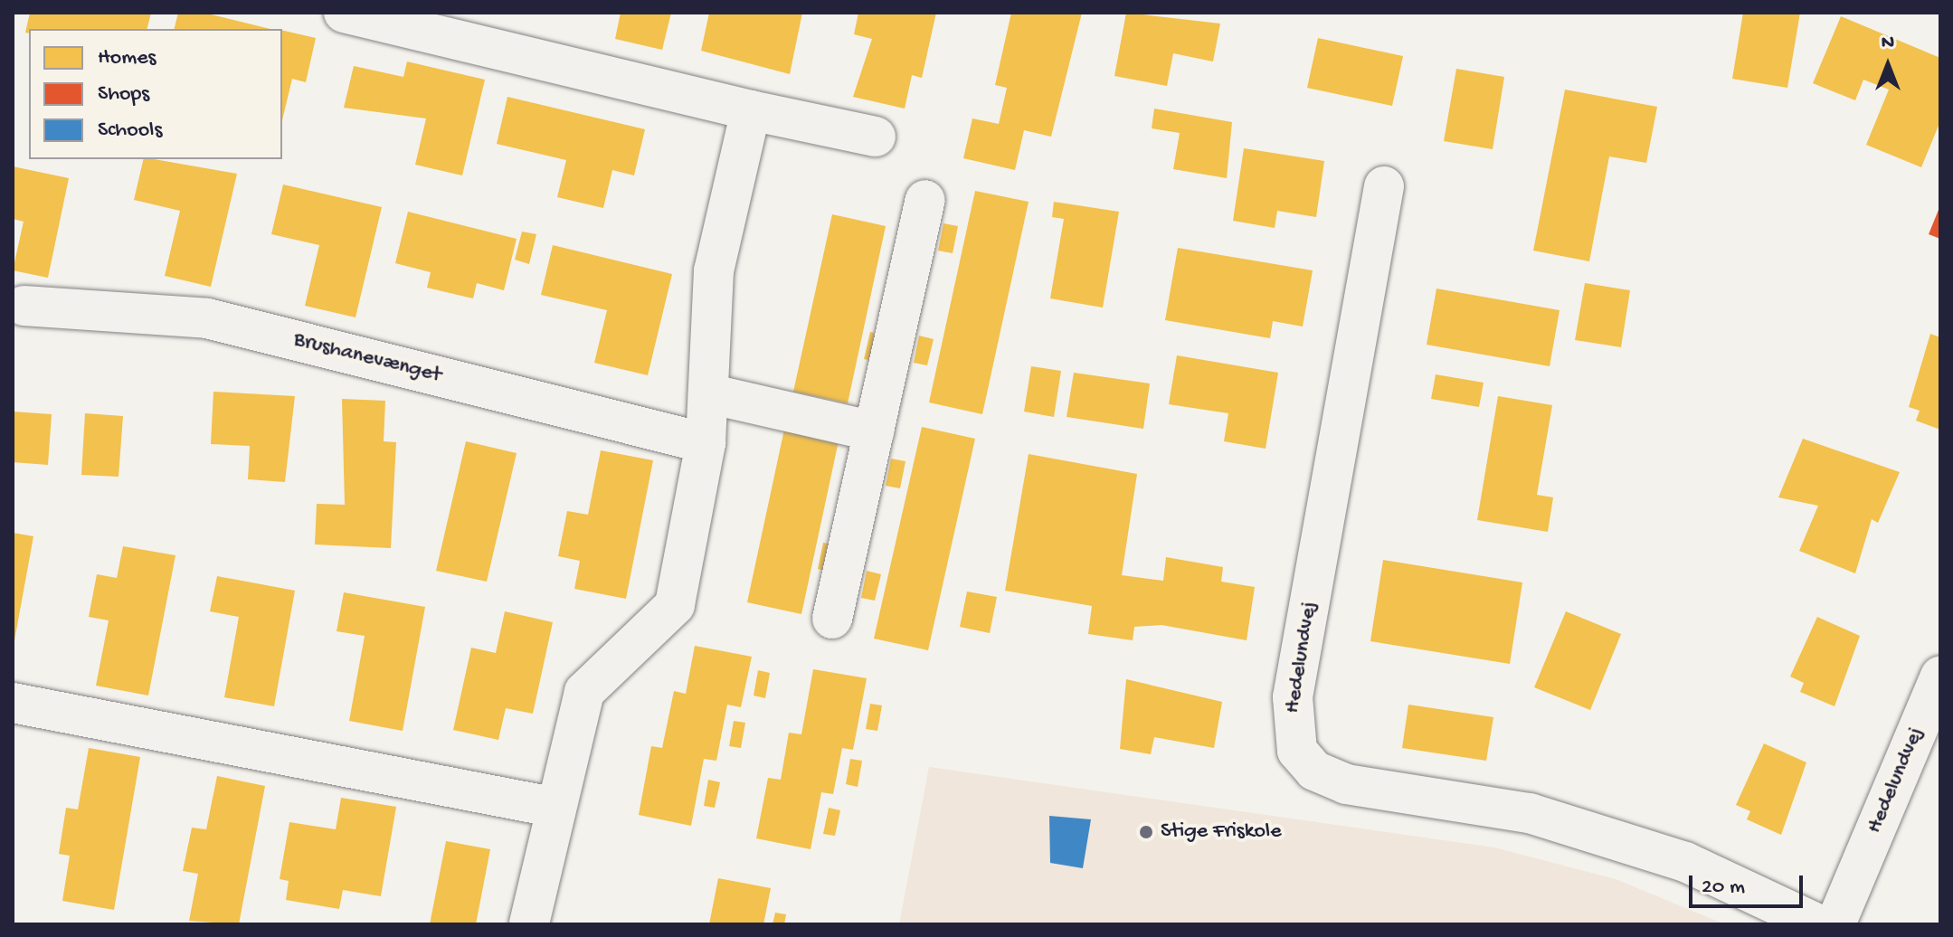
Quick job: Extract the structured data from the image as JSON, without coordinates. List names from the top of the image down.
{
  "streets": {
    "street": ["Brushanevænget", "Hedelundvej"]
  },
  "places": ["Stige Friskole"],
  "legend": ["Homes", "Shops", "Schools"],
  "scale_bar": "20 m",
  "north": "top"
}
